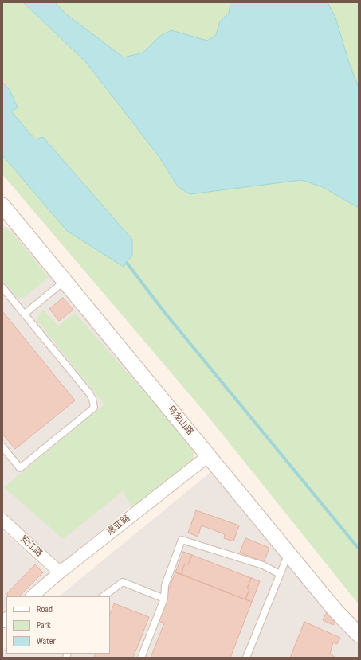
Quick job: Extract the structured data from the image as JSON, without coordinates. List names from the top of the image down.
{
  "streets": {
    "street": ["乌龙山路", "惠亚路", "安江路"]
  },
  "crossings": [
    ["乌龙山路", "惠亚路"],
    ["惠亚路", "安江路"]
  ],
  "legend": ["Road", "Park", "Water"]
}
